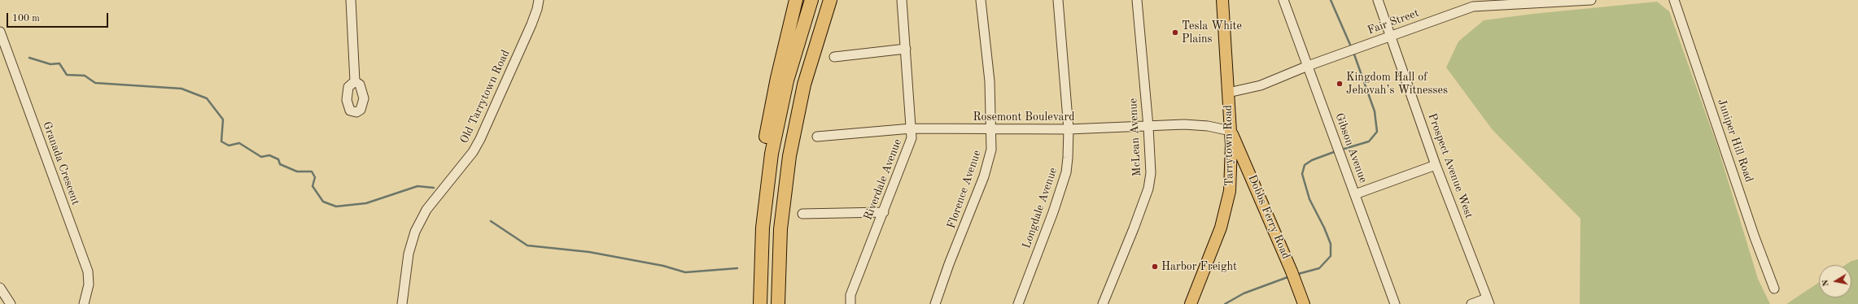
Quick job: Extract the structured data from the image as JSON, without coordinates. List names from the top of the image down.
{
  "streets": {
    "main road": ["Tarrytown Road", "Dobbs Ferry Road"],
    "street": [
      "Fair Street",
      "Old Tarrytown Road",
      "Rosemont Boulevard",
      "McLean Avenue",
      "Juniper Hill Road",
      "Gibson Avenue",
      "Granada Crescent",
      "Prospect Avenue West",
      "Riverdale Avenue",
      "Florence Avenue",
      "Longdale Avenue"
    ]
  },
  "crossings": [
    ["Fair Street", "Tarrytown Road"],
    ["Fair Street", "Gibson Avenue"],
    ["Fair Street", "Prospect Avenue West"],
    ["Rosemont Boulevard", "McLean Avenue"],
    ["Rosemont Boulevard", "Tarrytown Road"],
    ["Rosemont Boulevard", "Riverdale Avenue"],
    ["Rosemont Boulevard", "Florence Avenue"],
    ["Rosemont Boulevard", "Longdale Avenue"],
    ["Rosemont Boulevard", "Dobbs Ferry Road"],
    ["Tarrytown Road", "Dobbs Ferry Road"]
  ],
  "places": ["Tesla White Plains", "Kingdom Hall of Jehovah’s Witnesses", "Harbor Freight"],
  "scale_bar": "100 m",
  "north": "left"
}
